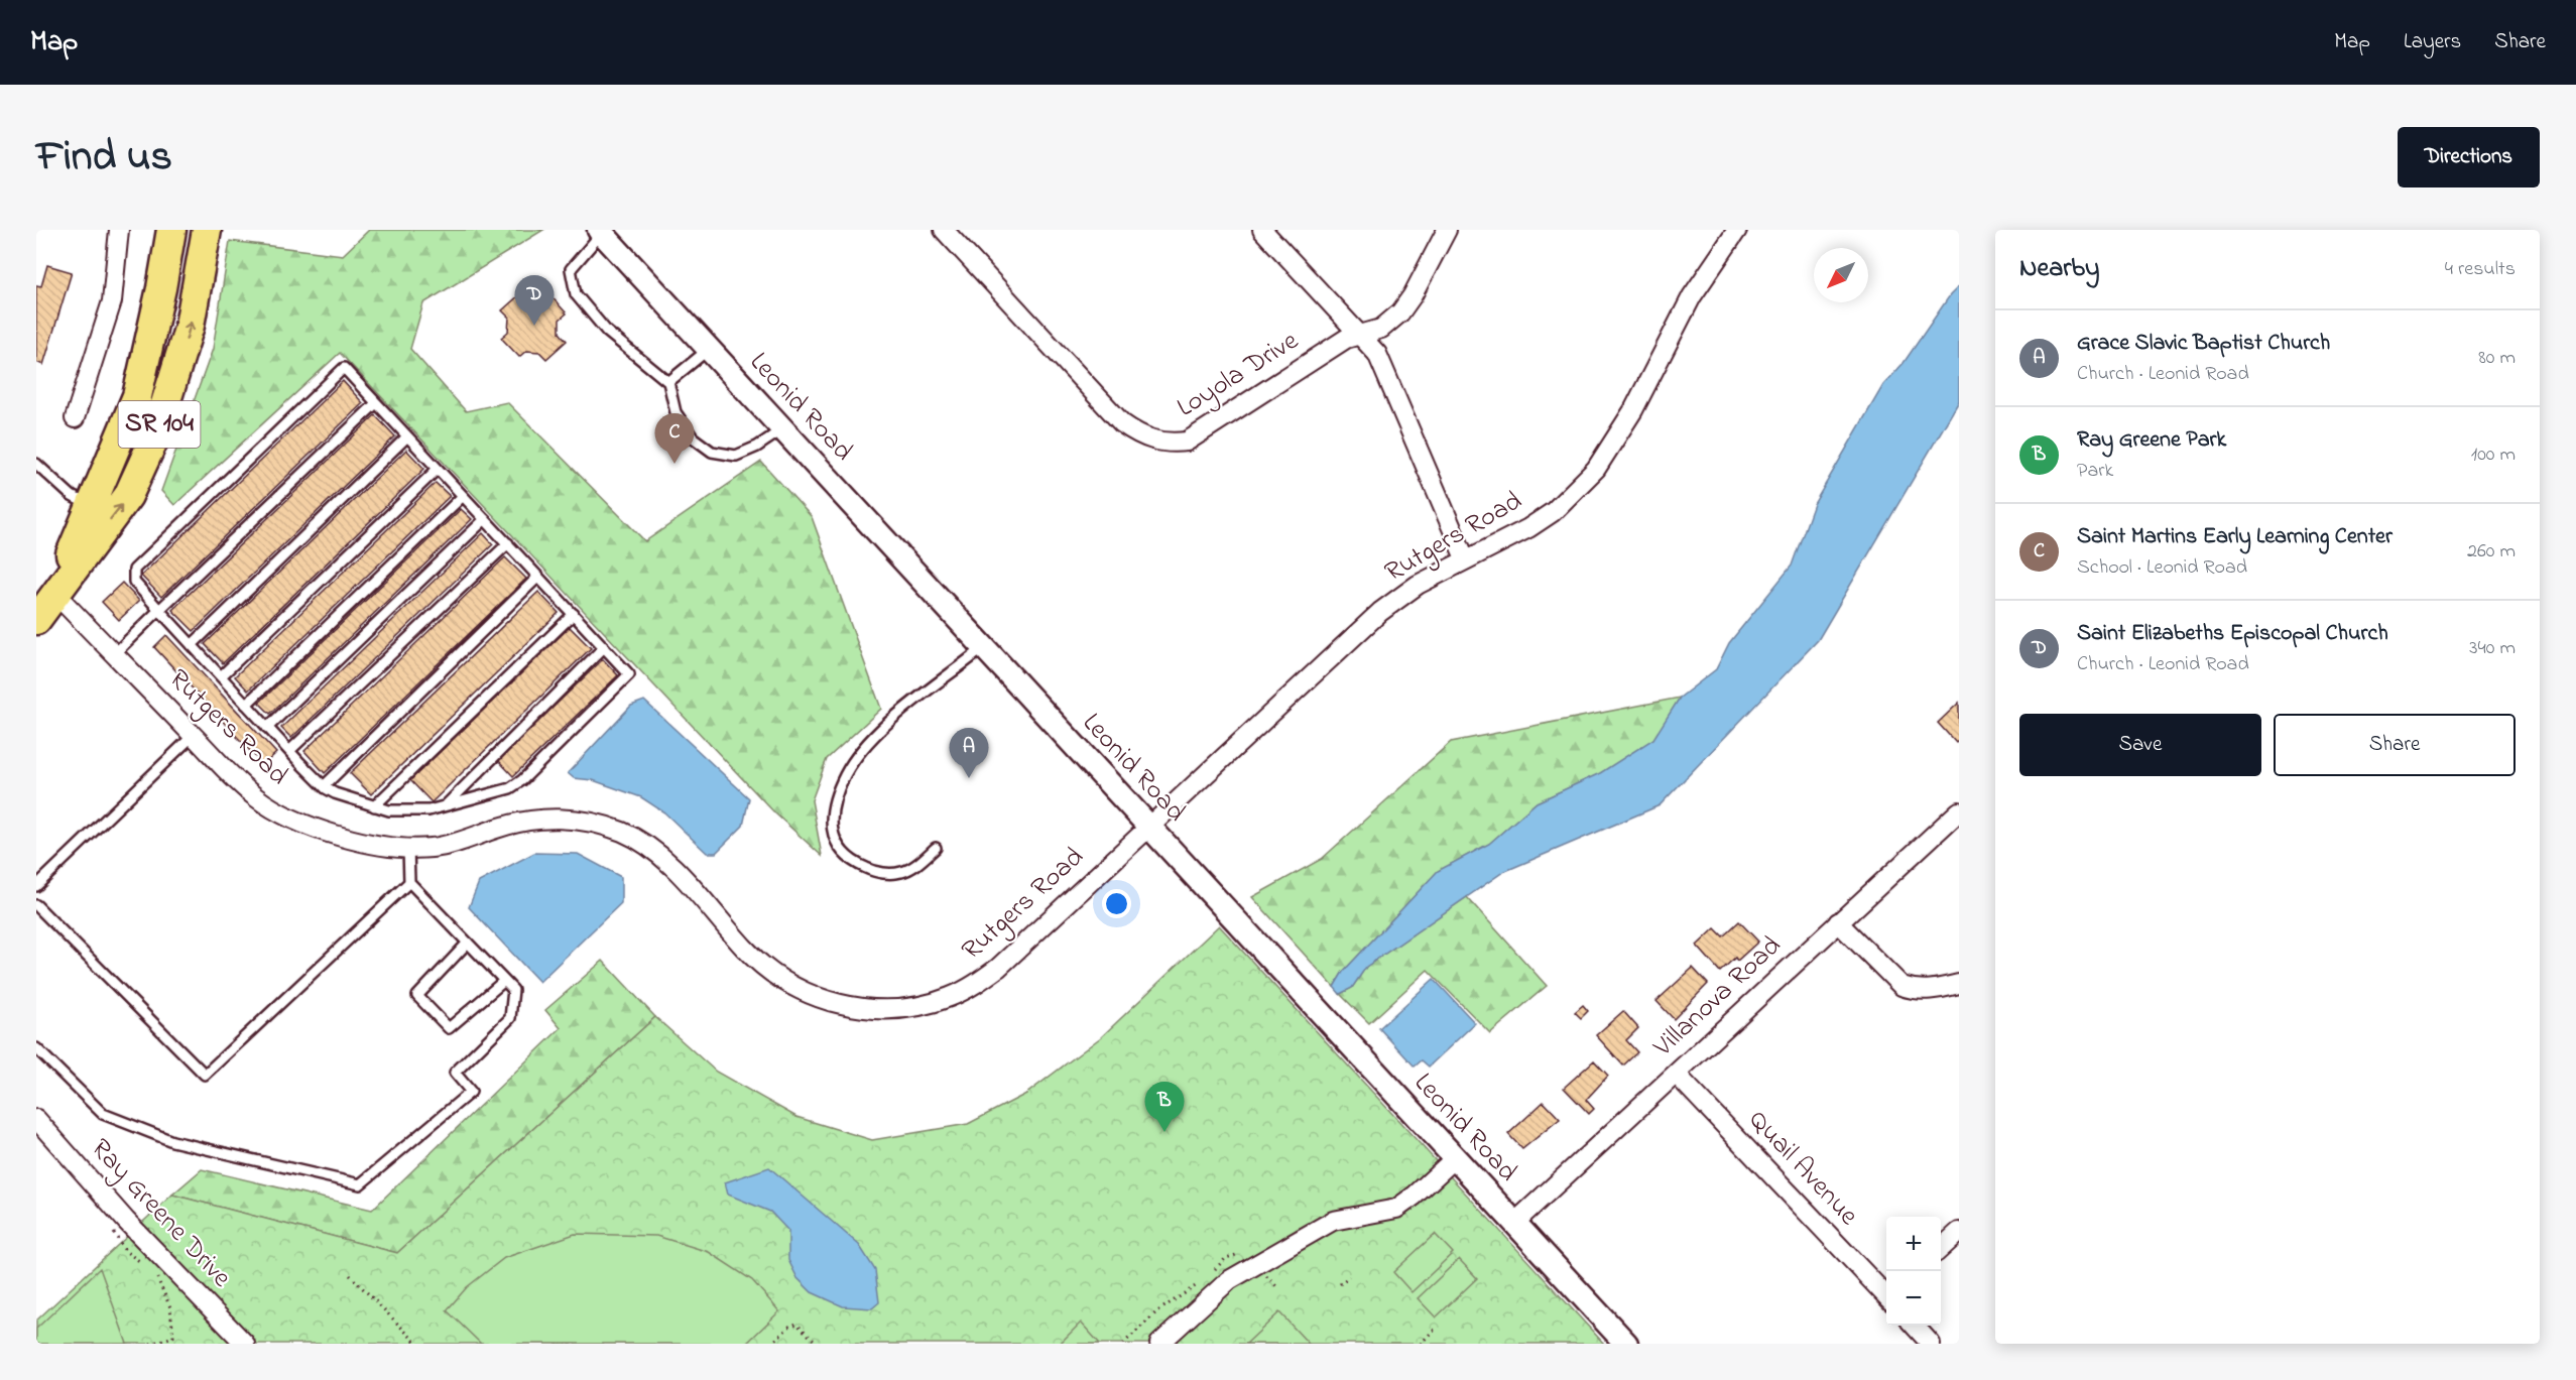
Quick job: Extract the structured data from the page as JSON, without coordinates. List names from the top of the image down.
{
  "streets": {
    "main road": ["SR 104"],
    "street": [
      "Loyola Drive",
      "Leonid Road",
      "Rutgers Road",
      "Villanova Road",
      "Quail Avenue",
      "Ray Greene Drive"
    ]
  },
  "crossings": [
    ["Leonid Road", "Rutgers Road"],
    ["Leonid Road", "Villanova Road"],
    ["SR 104", "Rutgers Road"],
    ["Villanova Road", "Quail Avenue"]
  ],
  "north": "bottom left",
  "page": {
    "header": "Map",
    "nav": ["Map", "Layers", "Share"],
    "title": "Find us",
    "buttons": [
      "Directions",
      ["Save", "Share"]
    ],
    "heading": ["Nearby", "4 results"],
    "pins": [
      "D",
      "C",
      "A",
      "B"
    ],
    "list": [
      {
        "mark": "A",
        "name": "Grace Slavic Baptist Church",
        "note": "Church · Leonid Road",
        "value": "80 m"
      },
      {
        "mark": "B",
        "name": "Ray Greene Park",
        "note": "Park",
        "value": "100 m"
      },
      {
        "mark": "C",
        "name": "Saint Martins Early Learning Center",
        "note": "School · Leonid Road",
        "value": "260 m"
      },
      {
        "mark": "D",
        "name": "Saint Elizabeths Episcopal Church",
        "note": "Church · Leonid Road",
        "value": "340 m"
      }
    ],
    "map_buttons": ["+", "−"]
  }
}
